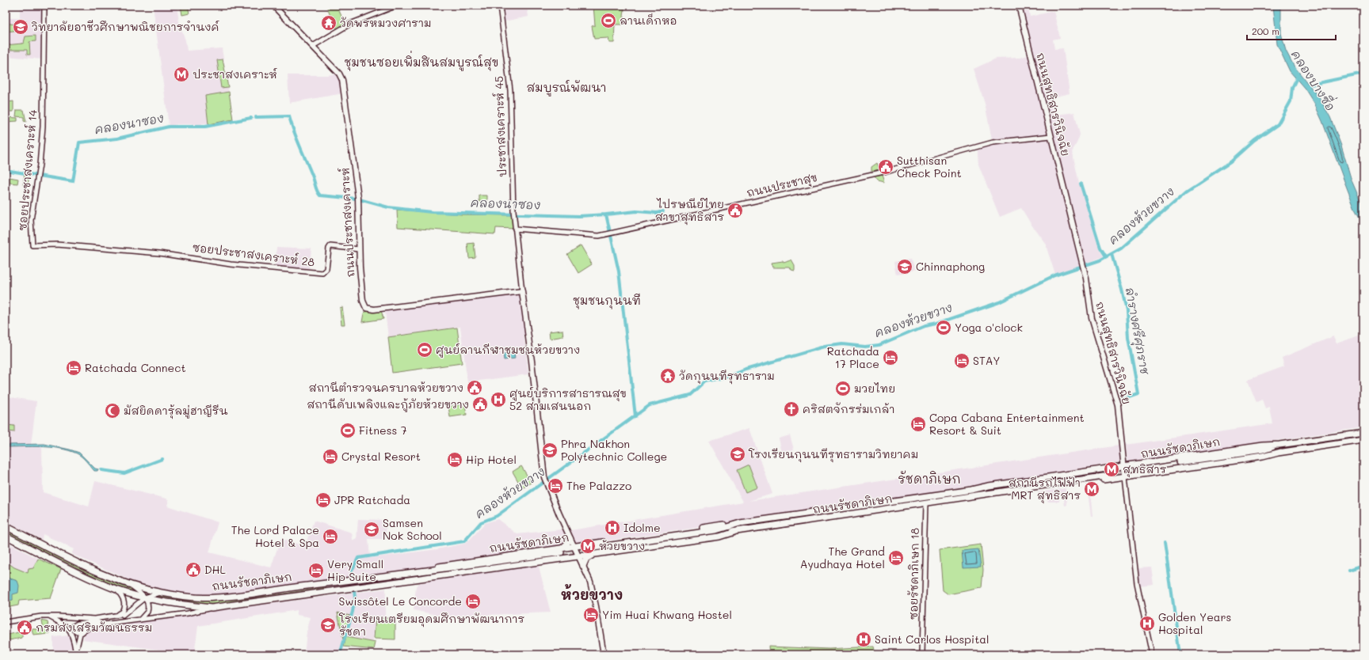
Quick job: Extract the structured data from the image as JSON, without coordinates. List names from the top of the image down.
{
  "streets": {
    "main road": ["ถนนสุทธิสารวินิจฉัย", "ถนนประชาสงเคราะห์", "ถนนรัชดาภิเษก"],
    "street": [
      "ประชาสงเคราะห์ 45",
      "ซอยประชาสงเคราะห์ 14",
      "ถนนประชาสุข",
      "ซอยประชาสงเคราะห์ 28",
      "ซอยรัชดาภิเษก 18"
    ]
  },
  "crossings": [
    ["ถนนสุทธิสารวินิจฉัย", "ถนนประชาสุข"],
    ["ถนนสุทธิสารวินิจฉัย", "ถนนรัชดาภิเษก"],
    ["ประชาสงเคราะห์ 45", "ถนนประชาสุข"],
    ["ซอยประชาสงเคราะห์ 14", "ซอยประชาสงเคราะห์ 28"],
    ["ถนนประชาสงเคราะห์", "ซอยประชาสงเคราะห์ 28"],
    ["ถนนรัชดาภิเษก", "ซอยรัชดาภิเษก 18"]
  ],
  "districts": [
    "ชุมชนซอยเพิ่มสินสมบูรณ์สุข",
    "สมบูรณ์พัฒนา",
    "ชุมชนกุนนที",
    "รัชดาภิเษก",
    "ห้วยขวาง"
  ],
  "water": [
    "คลองบางซื่อ",
    "คลองนาซอง",
    "คลองห้วยขวาง",
    "ลำรางศรีศุภราช"
  ],
  "places": {
    "sports": [
      "ลานเด็กหอ",
      "Yoga o'clock",
      "ศูนย์ลานกีฬาชุมชนห้วยขวาง",
      "มวยไทย",
      "Fitness 7"
    ],
    "temple": ["วัดพรหมวงศาราม", "วัดกุนนทีรุทธาราม"],
    "school or university": [
      "วิทยาลัยอาชีวศึกษาพณิชยการจำนงค์",
      "Chinnaphong",
      "Phra Nakhon Polytechnic College",
      "โรงเรียนกุนนทีรุทธารามวิทยาคม",
      "Samsen Nok School",
      "โรงเรียนเตรียมอุดมศึกษาพัฒนาการ รัชดา"
    ],
    "metro station": [
      "ประชาสงเคราะห์",
      "สุทธิสาร",
      "สถานีรถไฟฟ้า MRT สุทธิสาร",
      "ห้วยขวาง"
    ],
    "public building": [
      "Sutthisan Check Point",
      "ไปรษณีย์ไทย สาขาสุทธิสาร",
      "สถานีตำรวจนครบาลห้วยขวาง",
      "สถานีดับเพลิงและกู้ภัยห้วยขวาง",
      "DHL",
      "กรมส่งเสริมวัฒนธรรม"
    ],
    "hotel": [
      "Ratchada 17 Place",
      "STAY",
      "Ratchada Connect",
      "Copa Cabana Entertainment Resort & Suit",
      "Crystal Resort",
      "Hip Hotel",
      "The Palazzo",
      "JPR Ratchada",
      "The Lord Palace Hotel & Spa",
      "The Grand Ayudhaya Hotel",
      "Very Small Hip Suite",
      "Swissôtel Le Concorde",
      "Yim Huai Khwang Hostel"
    ],
    "hospital": [
      "ศูนย์บริการสาธารณสุข 52 สามเสนนอก",
      "Idolme",
      "Golden Years Hospital",
      "Saint Carlos Hospital"
    ],
    "church": ["คริสตจักรร่มเกล้า"],
    "mosque": ["มัสยิดดารุ้ลมู่ฮาญีรีน"]
  },
  "scale_bar": "200 m"
}
